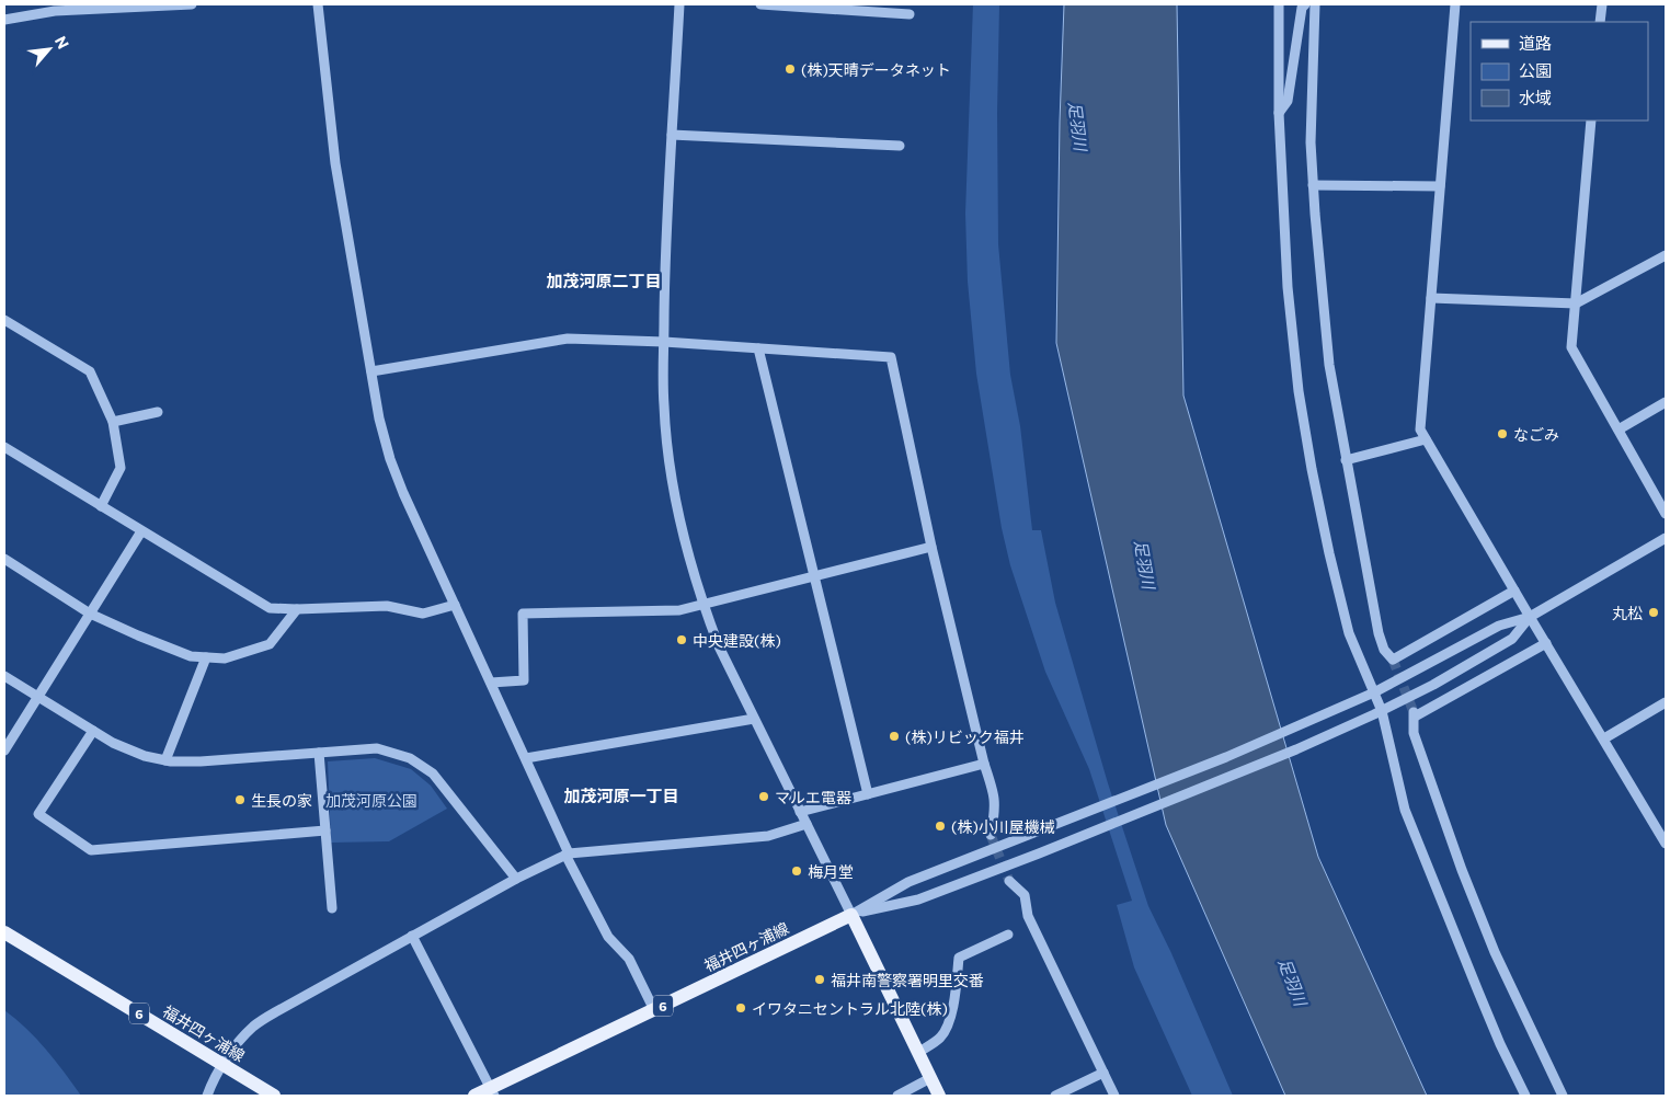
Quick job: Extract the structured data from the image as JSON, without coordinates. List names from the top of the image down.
{
  "streets": {
    "main road": ["福井四ヶ浦線", "6"]
  },
  "districts": ["加茂河原二丁目", "加茂河原一丁目"],
  "water": ["足羽川"],
  "parks": ["加茂河原公園"],
  "places": [
    "(株)天晴データネット",
    "なごみ",
    "丸松",
    "中央建設(株)",
    "(株)リビック福井",
    "マルエ電器",
    "生長の家",
    "(株)小川屋機械",
    "梅月堂",
    "福井南警察署明里交番",
    "イワタニセントラル北陸(株)"
  ],
  "legend": ["道路", "公園", "水域"],
  "north": "top right"
}
